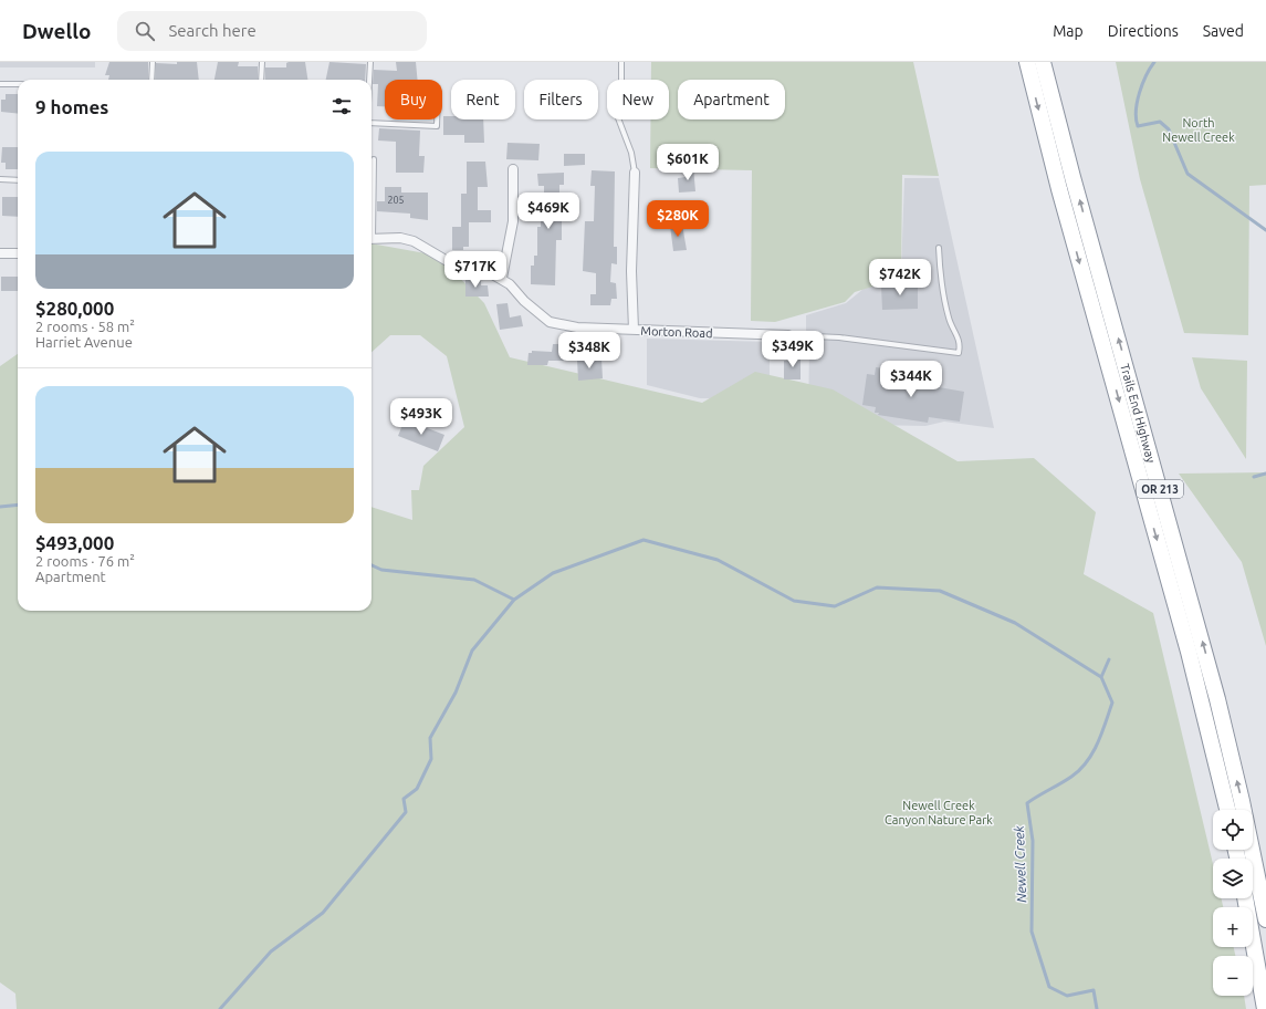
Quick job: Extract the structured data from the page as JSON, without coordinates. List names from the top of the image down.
{
  "streets": {
    "highway": ["Trails End Highway", "OR 213"],
    "street": ["Morton Road"]
  },
  "water": ["Newell Creek"],
  "parks": ["North Newell Creek", "Newell Creek Canyon Nature Park"],
  "house_numbers": ["205"],
  "page": {
    "header": "Dwello",
    "search": "Search here",
    "nav": ["Map", "Directions", "Saved"],
    "chip": [
      "Buy",
      "Rent",
      "Filters",
      "New",
      "Apartment"
    ],
    "heading": "9 homes",
    "list": [
      {
        "name": "$280,000",
        "note": "2 rooms · 58 m² · Harriet Avenue"
      },
      {
        "name": "$493,000",
        "note": "2 rooms · 76 m² · Apartment"
      }
    ],
    "price": [
      "$601K",
      "$469K",
      "$280K",
      "$717K",
      "$742K",
      "$349K",
      "$348K",
      "$344K",
      "$493K"
    ],
    "map_buttons": ["+", "−"]
  }
}
